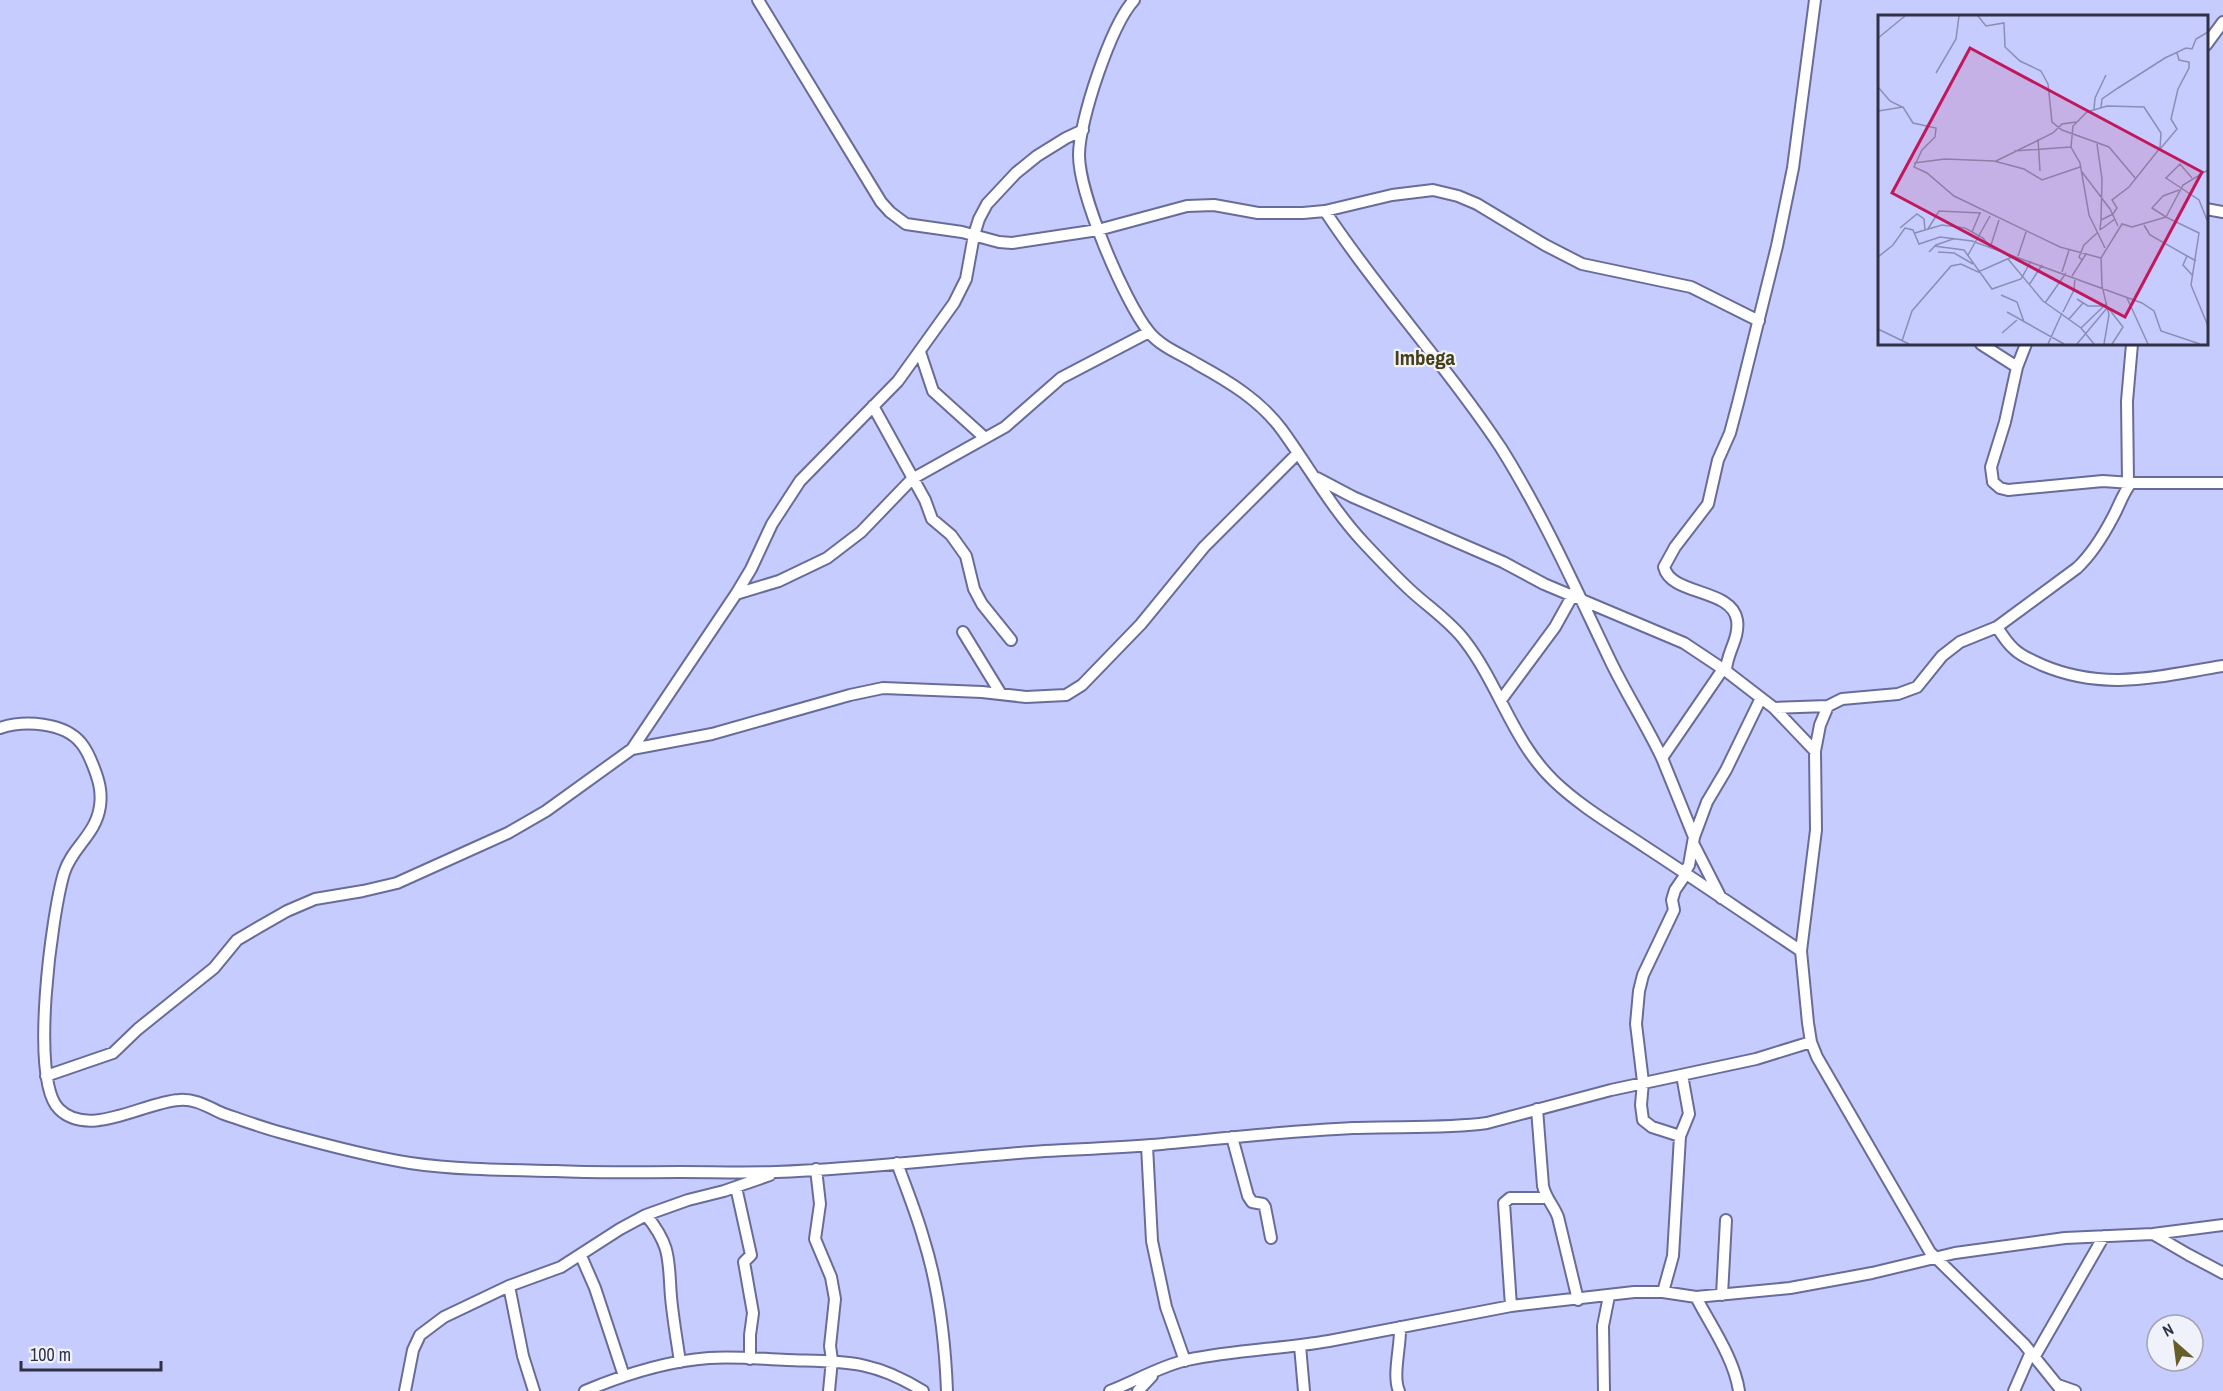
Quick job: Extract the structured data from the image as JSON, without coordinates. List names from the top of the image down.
{
  "districts": ["Imbega"],
  "scale_bar": "100 m",
  "north": "top left"
}
